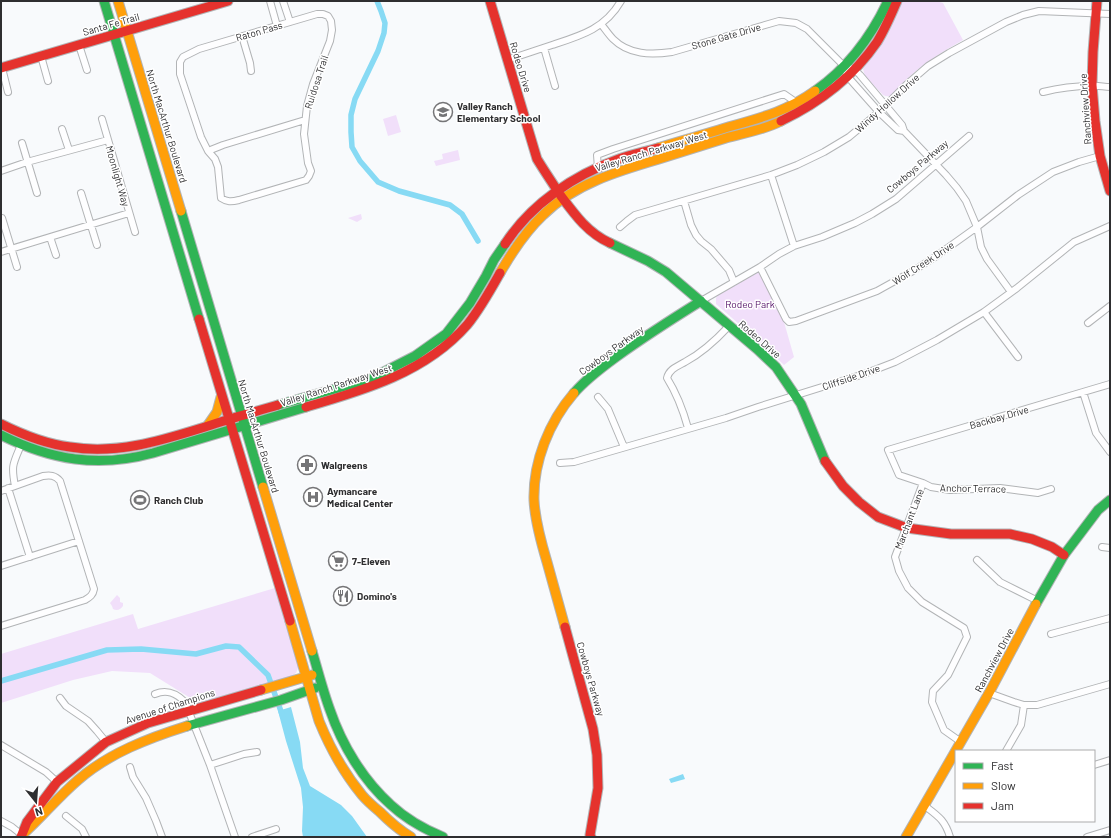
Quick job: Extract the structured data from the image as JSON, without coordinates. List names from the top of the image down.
{
  "streets": {
    "main road": [
      "Santa Fe Trail",
      "Rodeo Drive",
      "Ranchview Drive",
      "North MacArthur Boulevard",
      "Valley Ranch Parkway West",
      "Cowboys Parkway",
      "Avenue of Champions"
    ],
    "street": [
      "Raton Pass",
      "Stone Gate Drive",
      "Ruidosa Trail",
      "Windy Hollow Drive",
      "Moonlight Way",
      "Wolf Creek Drive",
      "Cliffside Drive",
      "Backbay Drive",
      "Anchor Terrace",
      "Marchant Lane"
    ]
  },
  "crossings": [
    ["Santa Fe Trail", "North MacArthur Boulevard"],
    ["Raton Pass", "Ruidosa Trail"],
    ["Stone Gate Drive", "Windy Hollow Drive"],
    ["Stone Gate Drive", "Valley Ranch Parkway West"],
    ["Stone Gate Drive", "Cowboys Parkway"],
    ["Stone Gate Drive", "Wolf Creek Drive"],
    ["Stone Gate Drive", "Cliffside Drive"],
    ["Rodeo Drive", "Ranchview Drive"],
    ["Rodeo Drive", "Valley Ranch Parkway West"],
    ["Rodeo Drive", "Cowboys Parkway"],
    ["Rodeo Drive", "Cliffside Drive"],
    ["Rodeo Drive", "Marchant Lane"],
    ["Windy Hollow Drive", "Ranchview Drive"],
    ["Ranchview Drive", "Wolf Creek Drive"],
    ["Ranchview Drive", "Marchant Lane"],
    ["North MacArthur Boulevard", "Valley Ranch Parkway West"],
    ["North MacArthur Boulevard", "Avenue of Champions"],
    ["Cowboys Parkway", "Wolf Creek Drive"],
    ["Backbay Drive", "Anchor Terrace"],
    ["Anchor Terrace", "Marchant Lane"]
  ],
  "parks": ["Rodeo Park"],
  "places": {
    "school or university": ["Valley Ranch Elementary School"],
    "pharmacy": ["Walgreens"],
    "hospital": ["Aymancare Medical Center"],
    "sports": ["Ranch Club"],
    "supermarket": ["7-Eleven"],
    "restaurant": ["Domino's"]
  },
  "legend": ["Fast", "Slow", "Jam"],
  "north": "bottom"
}
